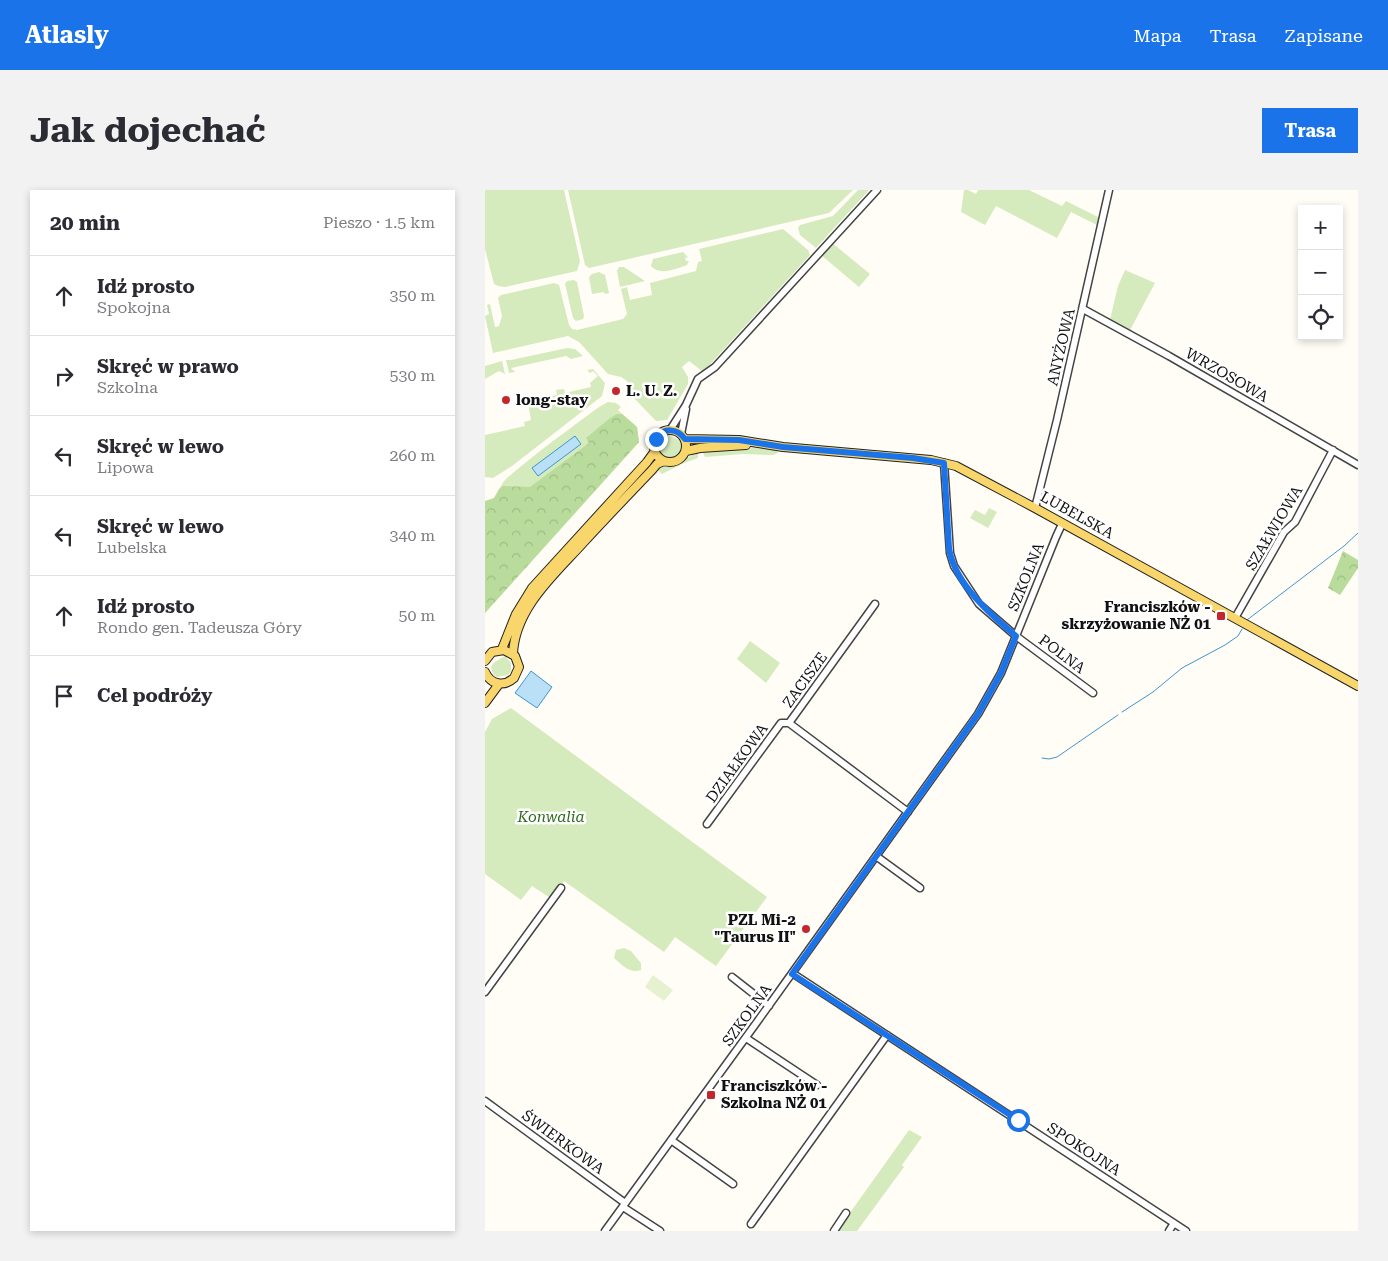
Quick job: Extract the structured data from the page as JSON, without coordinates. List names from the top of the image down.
{
  "streets": {
    "main road": ["LUBELSKA"],
    "street": [
      "ANYŻOWA",
      "WRZOSOWA",
      "SZAŁWIOWA",
      "SZKOLNA",
      "POLNA",
      "ZACISZE",
      "DZIAŁKOWA",
      "ŚWIERKOWA",
      "SPOKOJNA"
    ]
  },
  "crossings": [
    ["ANYŻOWA", "WRZOSOWA"],
    ["ANYŻOWA", "LUBELSKA"],
    ["WRZOSOWA", "SZAŁWIOWA"],
    ["LUBELSKA", "SZAŁWIOWA"],
    ["LUBELSKA", "SZKOLNA"],
    ["LUBELSKA", "POLNA"],
    ["SZKOLNA", "POLNA"],
    ["SZKOLNA", "ZACISZE"],
    ["SZKOLNA", "ŚWIERKOWA"],
    ["SZKOLNA", "SPOKOJNA"],
    ["ZACISZE", "DZIAŁKOWA"]
  ],
  "parks": ["Konwalia"],
  "places": {
    "other": ["L. U. Z.", "long-stay", "PZL Mi-2 \"Taurus II\""],
    "transit": ["Franciszków - skrzyżowanie NŻ 01", "Franciszków - Szkolna NŻ 01"]
  },
  "page": {
    "header": "Atlasly",
    "nav": ["Mapa", "Trasa", "Zapisane"],
    "buttons": "Trasa",
    "title": "Jak dojechać",
    "heading": ["20 min", "Pieszo · 1.5 km"],
    "map_buttons": ["+", "−"],
    "list": [
      ["Idź prosto", "Spokojna", "350 m"],
      ["Skręć w prawo", "Szkolna", "530 m"],
      ["Skręć w lewo", "Lipowa", "260 m"],
      ["Skręć w lewo", "Lubelska", "340 m"],
      ["Idź prosto", "Rondo gen. Tadeusza Góry", "50 m"],
      "Cel podróży"
    ]
  }
}
